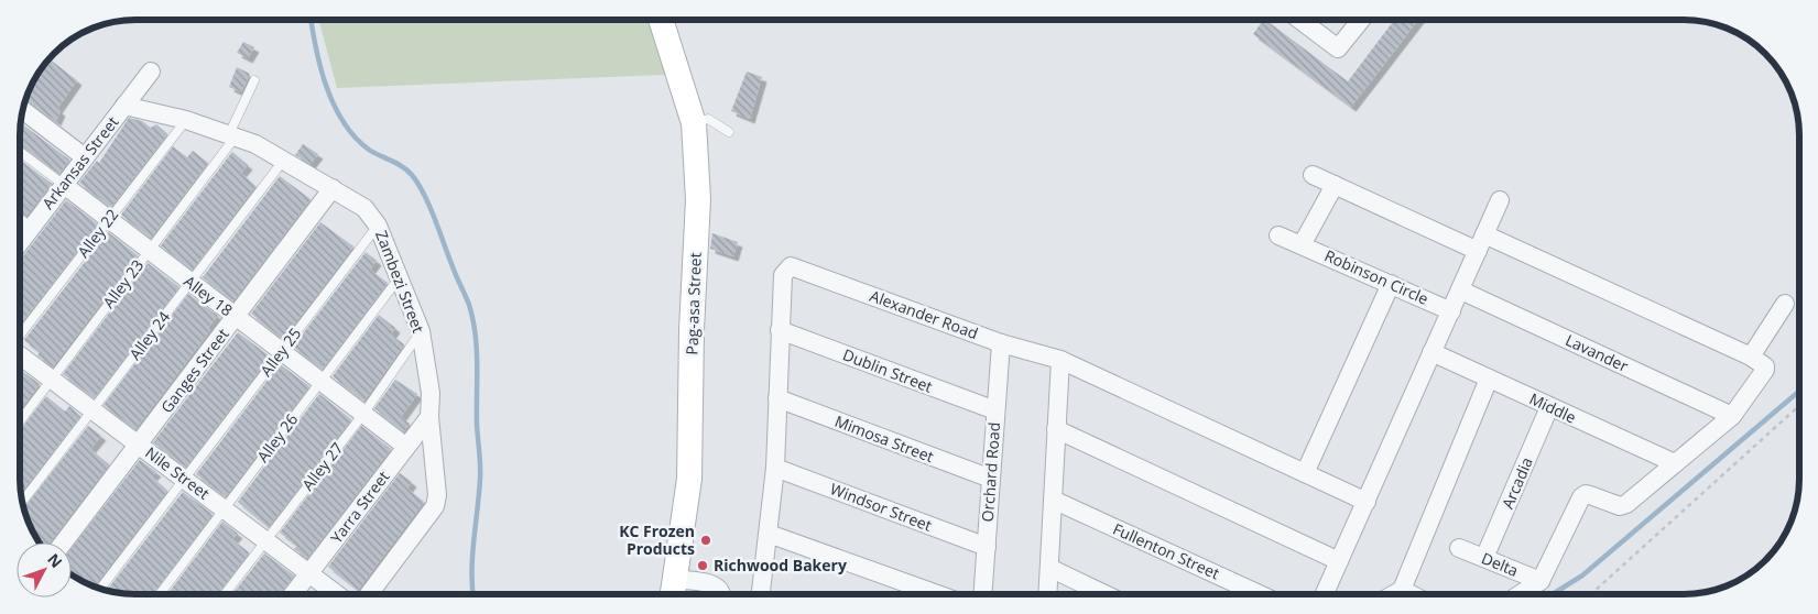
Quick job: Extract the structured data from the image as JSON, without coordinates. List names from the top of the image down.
{
  "streets": {
    "street": [
      "Arkansas Street",
      "Robinson Circle",
      "Zambezi Street",
      "Alley 18",
      "Pag-asa Street",
      "Alexander Road",
      "Lavander",
      "Ganges Street",
      "Dublin Street",
      "Middle",
      "Mimosa Street",
      "Orchard Road",
      "Nile Street",
      "Arcadia",
      "Yarra Street",
      "Windsor Street",
      "Fullenton Street",
      "Delta"
    ],
    "lane": [
      "Alley 22",
      "Alley 23",
      "Alley 24",
      "Alley 25",
      "Alley 26",
      "Alley 27"
    ]
  },
  "crossings": [
    ["Arkansas Street", "Zambezi Street"],
    ["Arkansas Street", "Alley 18"],
    ["Alley 22", "Zambezi Street"],
    ["Alley 22", "Alley 18"],
    ["Zambezi Street", "Alley 23"],
    ["Zambezi Street", "Alley 24"],
    ["Zambezi Street", "Alley 25"],
    ["Zambezi Street", "Ganges Street"],
    ["Zambezi Street", "Alley 26"],
    ["Zambezi Street", "Alley 27"],
    ["Zambezi Street", "Yarra Street"],
    ["Alley 23", "Alley 18"],
    ["Alley 23", "Nile Street"],
    ["Alley 18", "Alley 24"],
    ["Alley 18", "Alley 25"],
    ["Alley 18", "Ganges Street"],
    ["Alley 18", "Alley 26"],
    ["Alley 18", "Alley 27"],
    ["Alley 18", "Yarra Street"],
    ["Alexander Road", "Dublin Street"],
    ["Alexander Road", "Mimosa Street"],
    ["Alexander Road", "Orchard Road"],
    ["Alexander Road", "Windsor Street"],
    ["Alley 24", "Nile Street"],
    ["Alley 25", "Nile Street"],
    ["Ganges Street", "Nile Street"],
    ["Dublin Street", "Orchard Road"],
    ["Middle", "Arcadia"],
    ["Alley 26", "Nile Street"],
    ["Mimosa Street", "Orchard Road"],
    ["Alley 27", "Nile Street"],
    ["Orchard Road", "Windsor Street"],
    ["Nile Street", "Yarra Street"],
    ["Arcadia", "Delta"]
  ],
  "places": ["KC Frozen Products", "Richwood Bakery"],
  "north": "top right"
}
